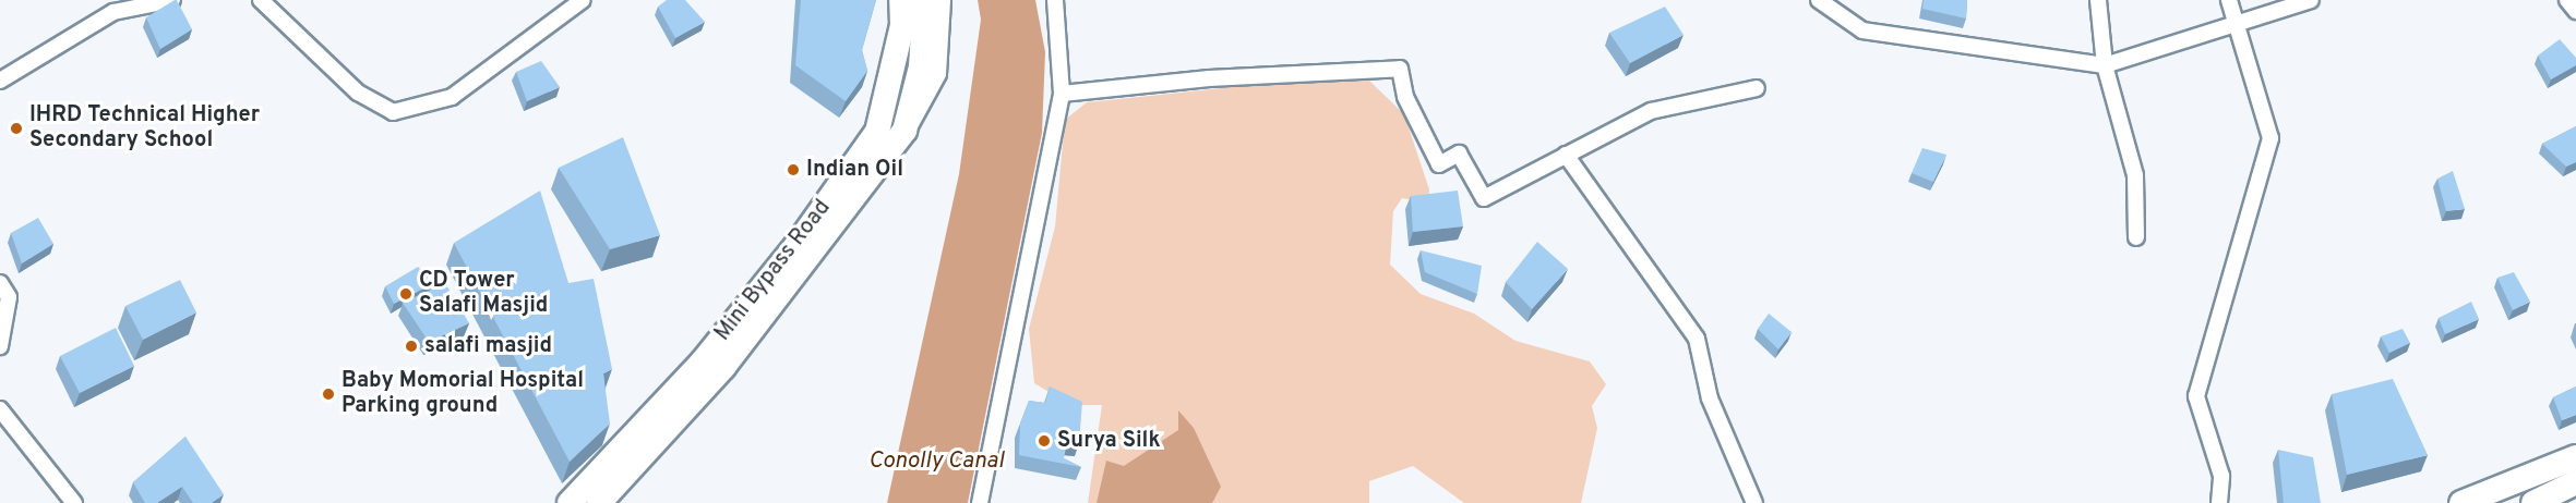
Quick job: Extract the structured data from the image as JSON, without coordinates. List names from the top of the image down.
{
  "streets": {
    "main road": ["Mini Bypass Road"]
  },
  "water": ["Conolly Canal"],
  "places": [
    "IHRD Technical Higher Secondary School",
    "Indian Oil",
    "CD Tower Salafi Masjid",
    "salafi masjid",
    "Baby Momorial Hospital Parking ground",
    "Surya Silk"
  ]
}
